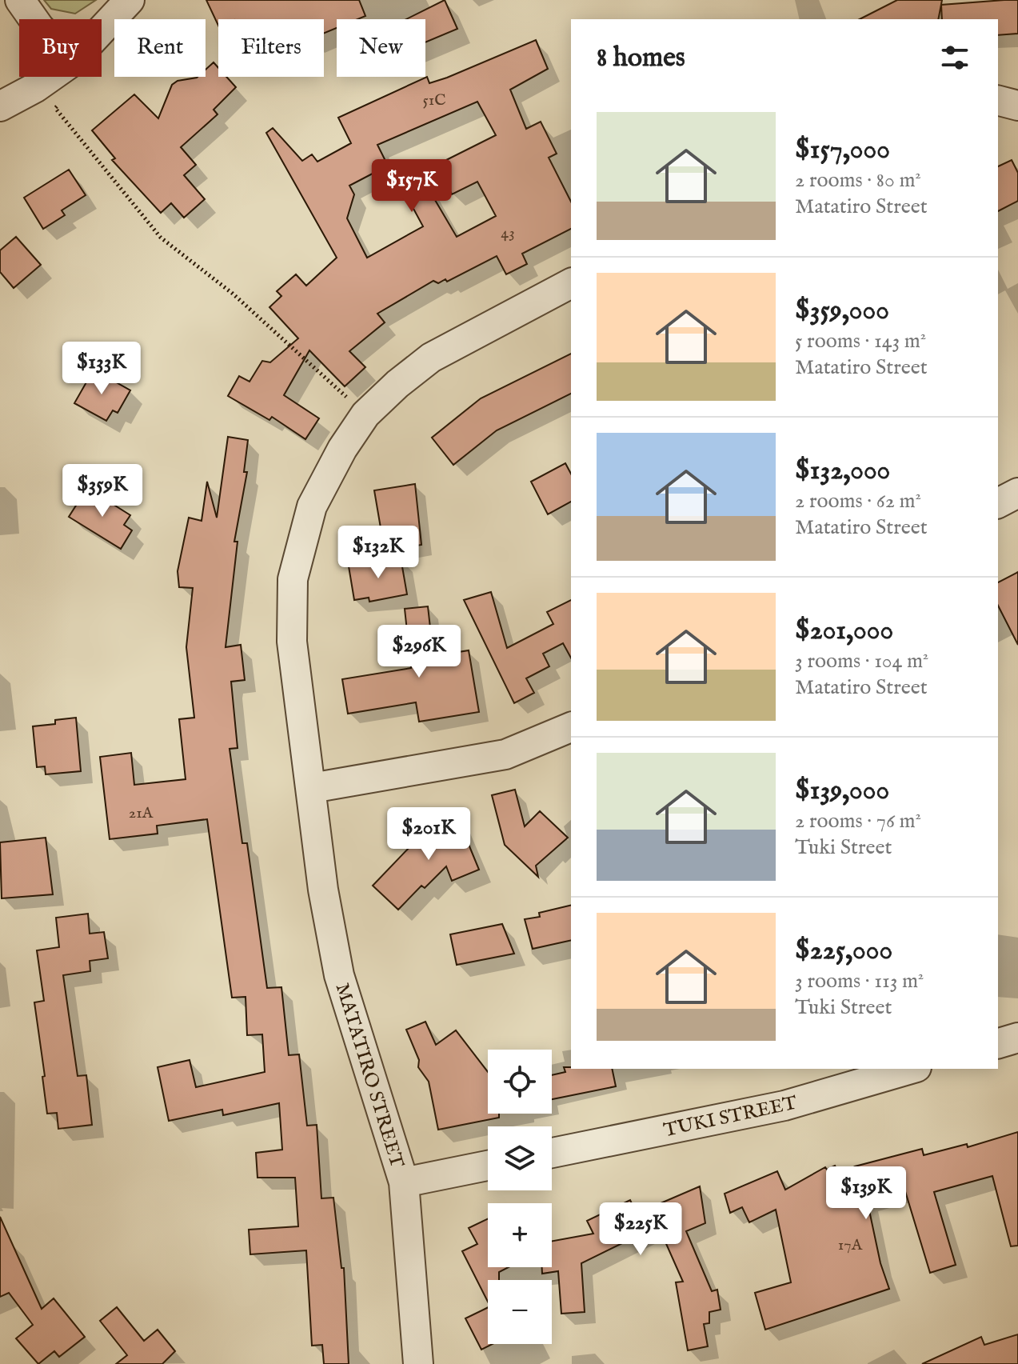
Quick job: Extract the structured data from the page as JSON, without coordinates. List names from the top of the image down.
{
  "streets": {
    "street": ["MATATIRO STREET", "TUKI STREET"]
  },
  "house_numbers": [
    "51C",
    "43",
    "21A",
    "17A"
  ],
  "page": {
    "chip": [
      "Buy",
      "Rent",
      "Filters",
      "New"
    ],
    "heading": "8 homes",
    "list": [
      {
        "name": "$157,000",
        "note": "2 rooms · 80 m² · Matatiro Street"
      },
      {
        "name": "$359,000",
        "note": "5 rooms · 143 m² · Matatiro Street"
      },
      {
        "name": "$132,000",
        "note": "2 rooms · 62 m² · Matatiro Street"
      },
      {
        "name": "$201,000",
        "note": "3 rooms · 104 m² · Matatiro Street"
      },
      {
        "name": "$139,000",
        "note": "2 rooms · 76 m² · Tuki Street"
      },
      {
        "name": "$225,000",
        "note": "3 rooms · 113 m² · Tuki Street"
      }
    ],
    "price": [
      "$157K",
      "$133K",
      "$359K",
      "$132K",
      "$296K",
      "$201K",
      "$139K",
      "$225K"
    ],
    "map_buttons": ["+", "−"]
  }
}
